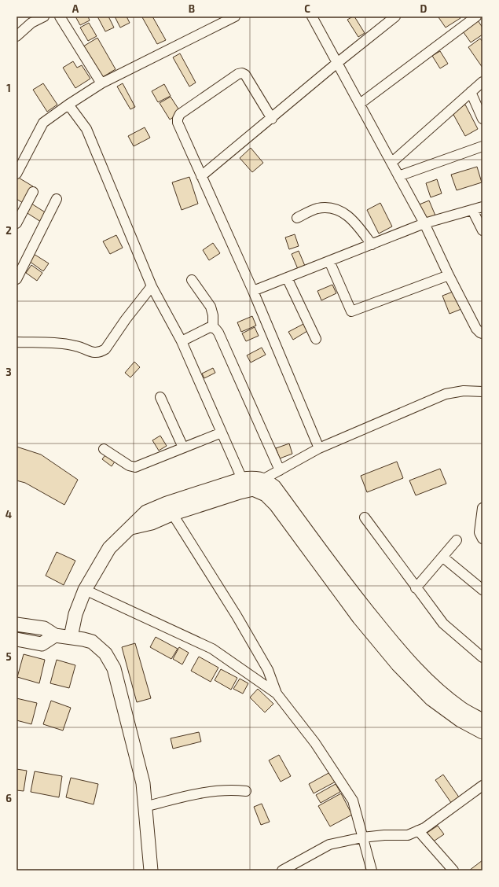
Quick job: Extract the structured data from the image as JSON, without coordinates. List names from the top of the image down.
{
  "grid": {
    "columns": [
      "A",
      "B",
      "C",
      "D"
    ],
    "rows": [
      "1",
      "2",
      "3",
      "4",
      "5",
      "6"
    ]
  }
}
